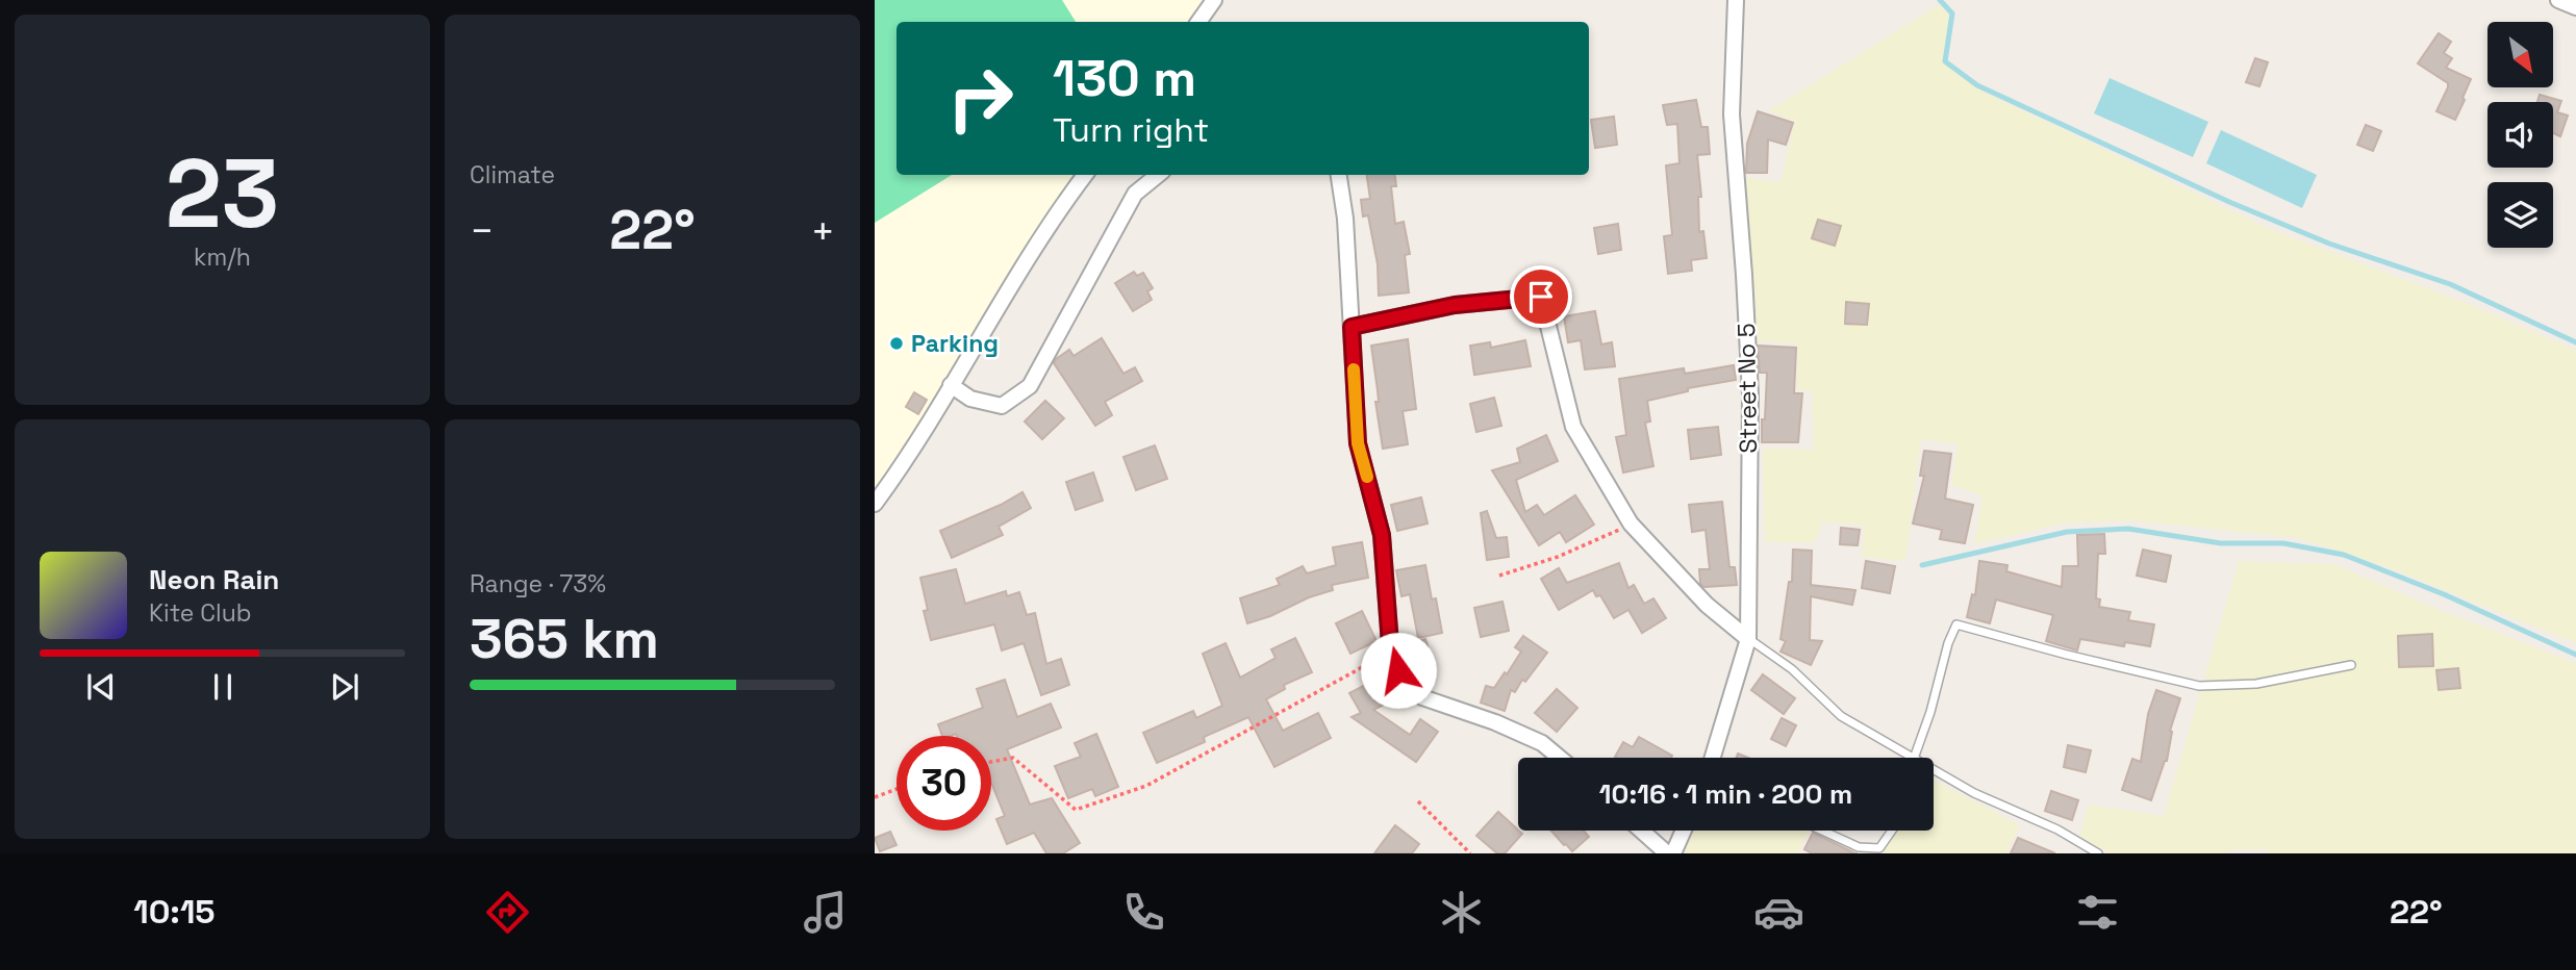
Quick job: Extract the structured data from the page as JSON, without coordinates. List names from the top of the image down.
{
  "streets": {
    "street": ["Street No 5"]
  },
  "places": ["Parking"],
  "north": "bottom right",
  "page": {
    "tile": [
      ["23", "km/h"],
      "Climate",
      ["Range · 73%", "365 km"]
    ],
    "turn": ["130 m", "Turn right"],
    "heat": ["−", "22°", "+"],
    "song": ["Neon Rain", "Kite Club"],
    "limit": "30",
    "trip": "10:16 · 1 min · 200 m",
    "tabs": ["10:15", "22°"]
  }
}
